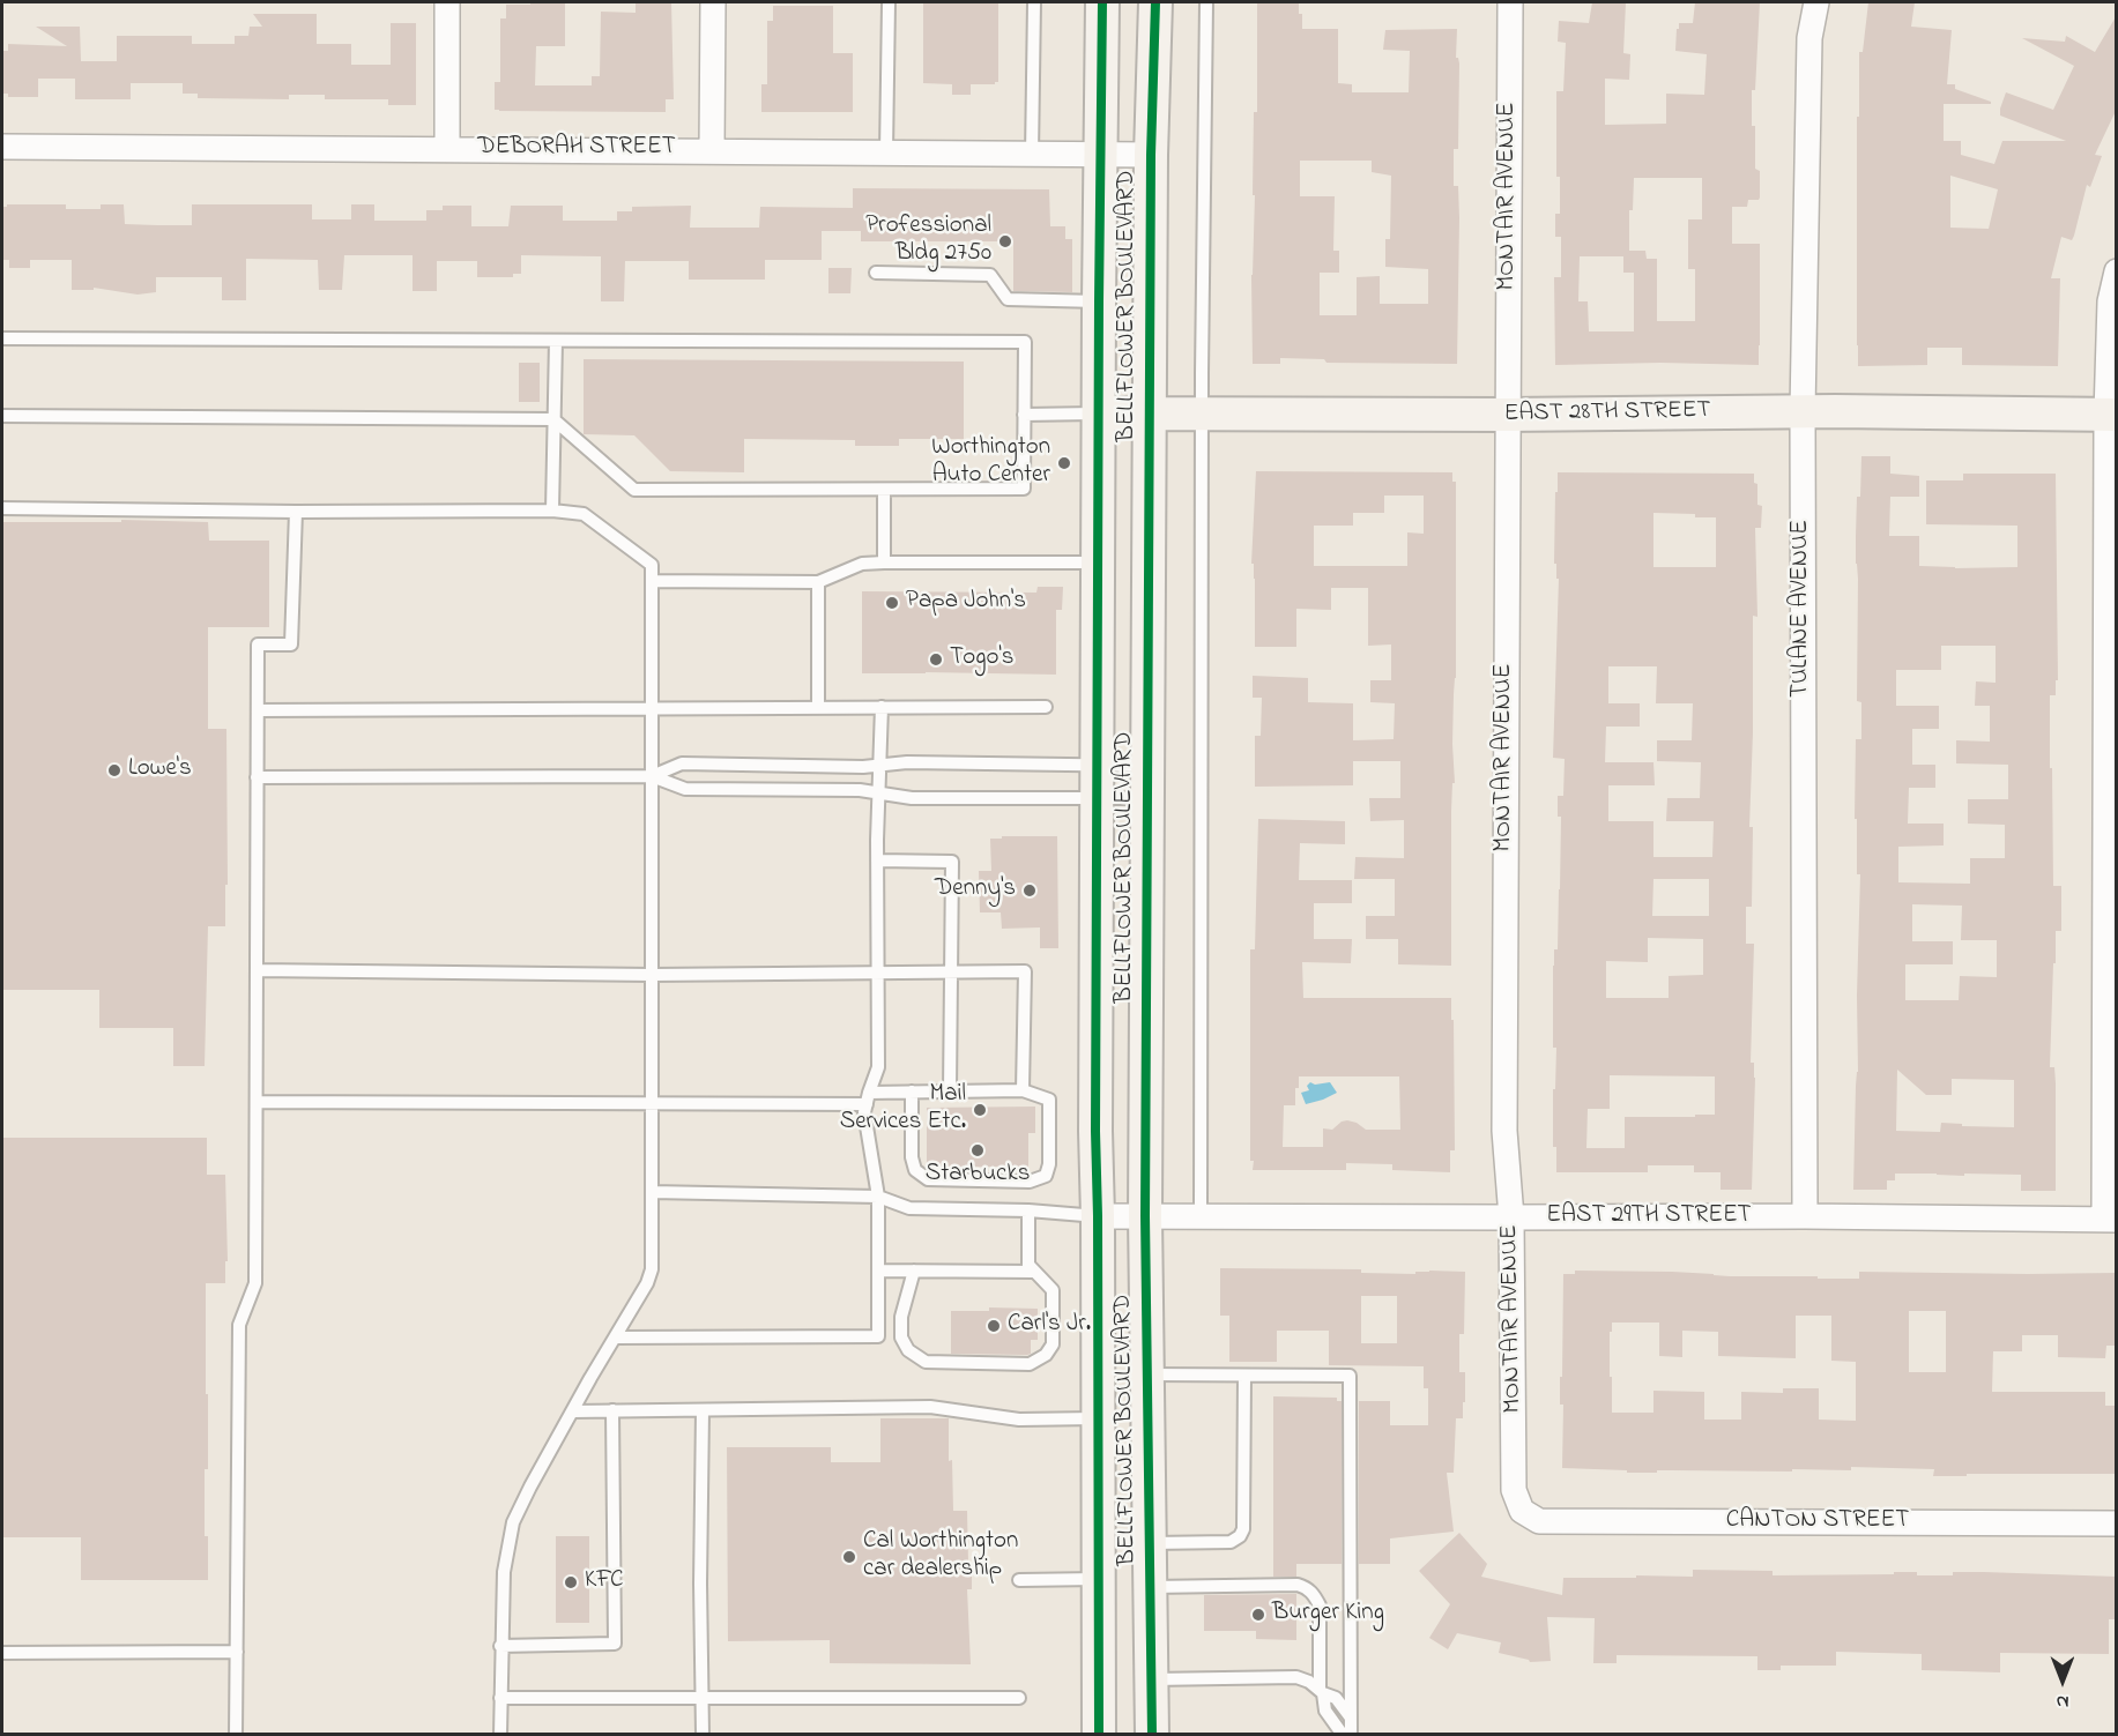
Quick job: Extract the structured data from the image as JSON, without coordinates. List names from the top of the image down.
{
  "streets": {
    "main road": ["BELLFLOWER BOULEVARD", "EAST 28TH STREET"],
    "street": [
      "DEBORAH STREET",
      "MONTAIR AVENUE",
      "TULANE AVENUE",
      "EAST 29TH STREET",
      "CANTON STREET"
    ]
  },
  "crossings": [
    ["DEBORAH STREET", "BELLFLOWER BOULEVARD"],
    ["MONTAIR AVENUE", "EAST 28TH STREET"],
    ["MONTAIR AVENUE", "EAST 29TH STREET"],
    ["MONTAIR AVENUE", "CANTON STREET"],
    ["BELLFLOWER BOULEVARD", "EAST 28TH STREET"],
    ["BELLFLOWER BOULEVARD", "EAST 29TH STREET"],
    ["EAST 28TH STREET", "TULANE AVENUE"],
    ["TULANE AVENUE", "EAST 29TH STREET"]
  ],
  "places": [
    "Professional Bldg 2750",
    "Worthington Auto Center",
    "Papa John's",
    "Togo's",
    "Lowe's",
    "Denny's",
    "Mail Services Etc.",
    "Starbucks",
    "Carl's Jr.",
    "Cal Worthington car dealership",
    "KFC",
    "Burger King"
  ],
  "north": "bottom"
}
